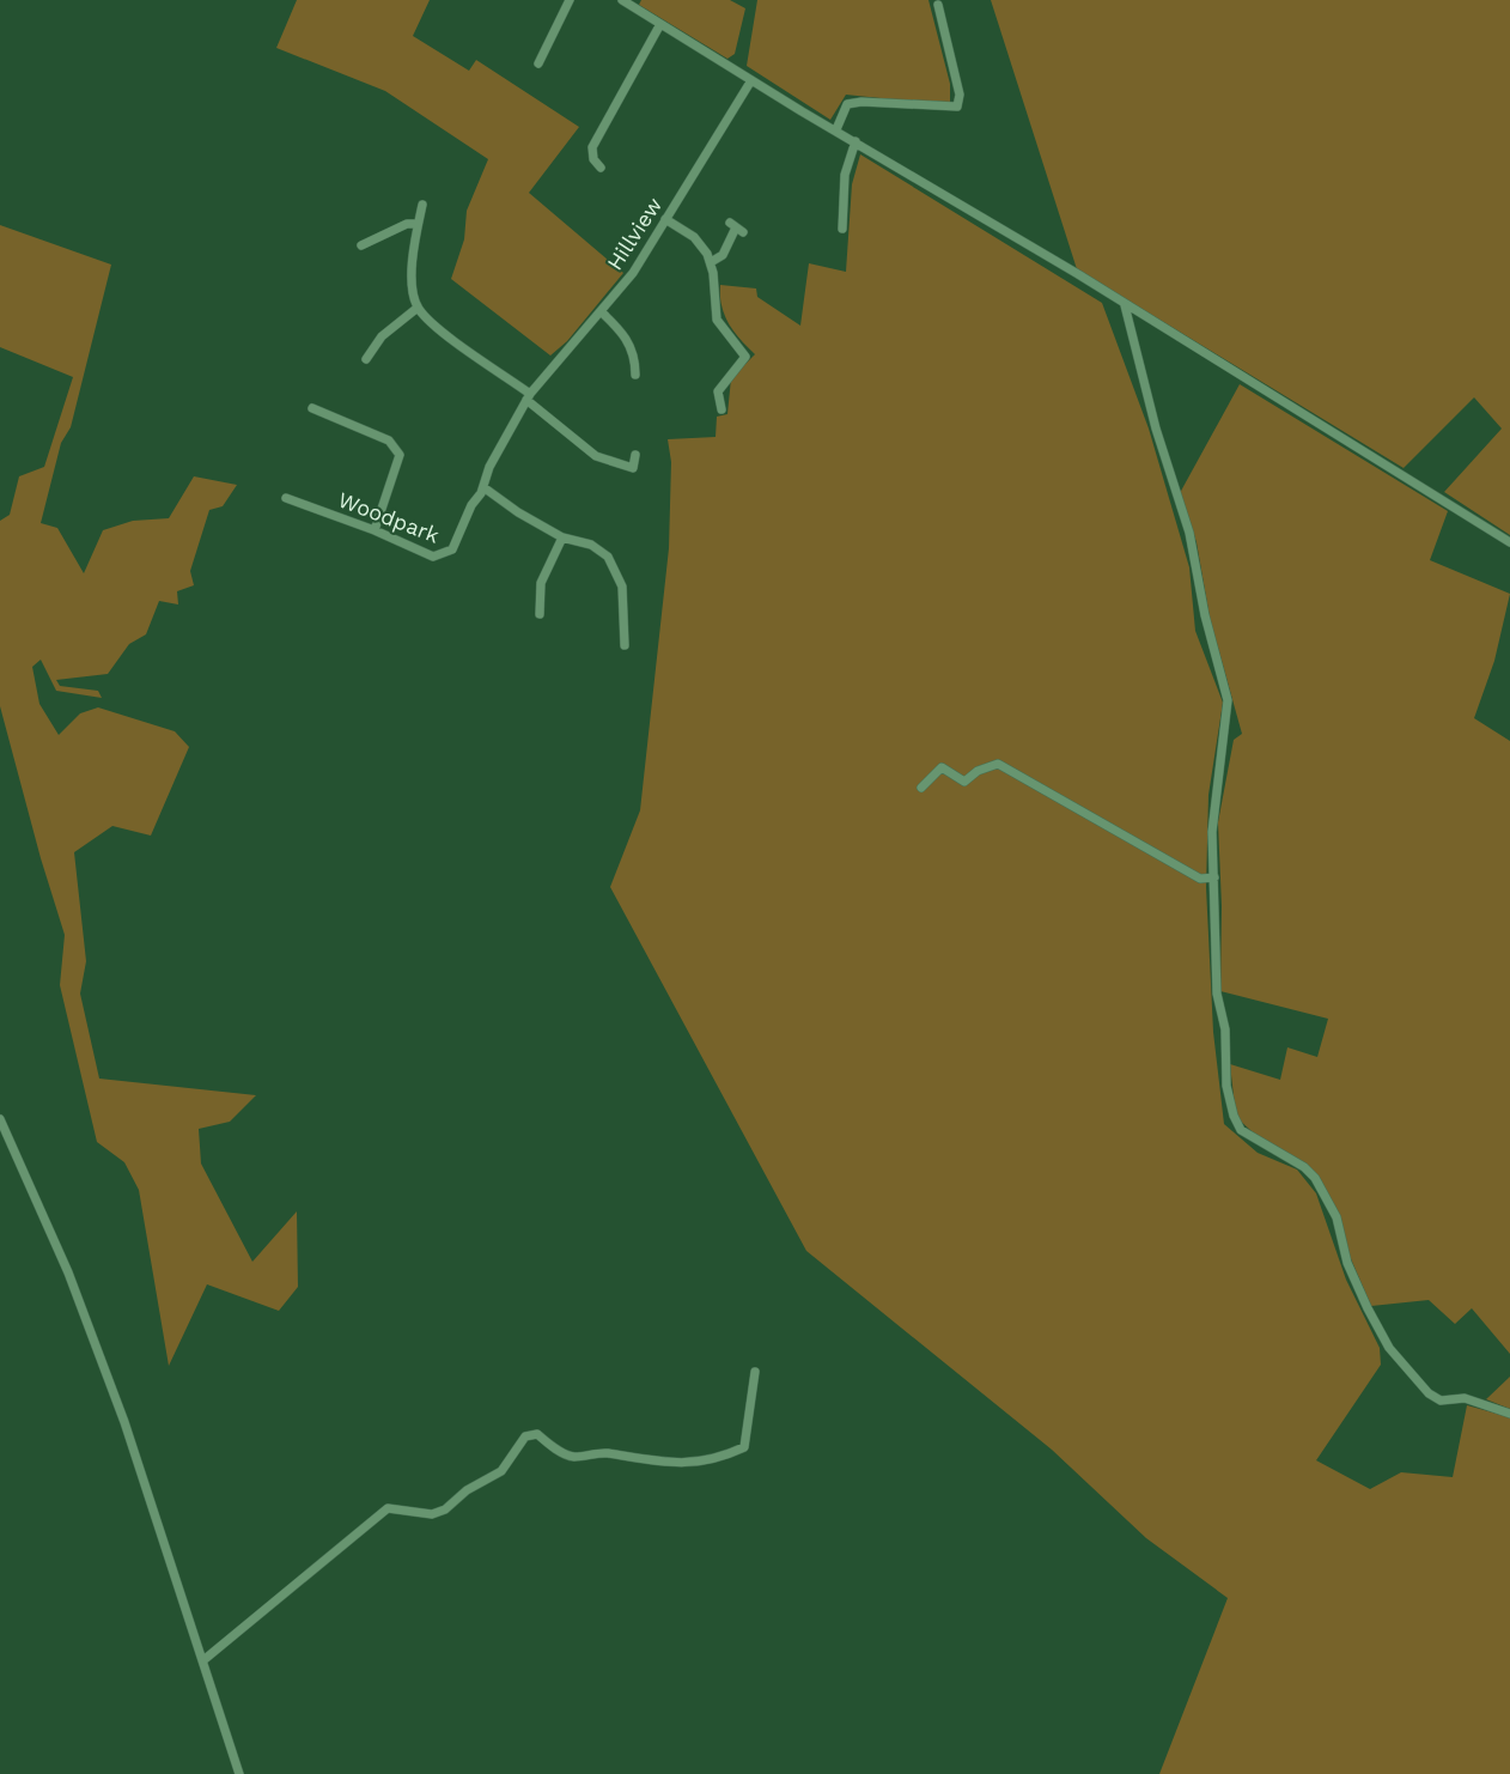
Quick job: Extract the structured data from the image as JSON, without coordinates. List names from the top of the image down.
{
  "streets": {
    "street": ["Hillview", "Woodpark"]
  },
  "crossings": [
    ["Hillview", "Woodpark"]
  ]
}
